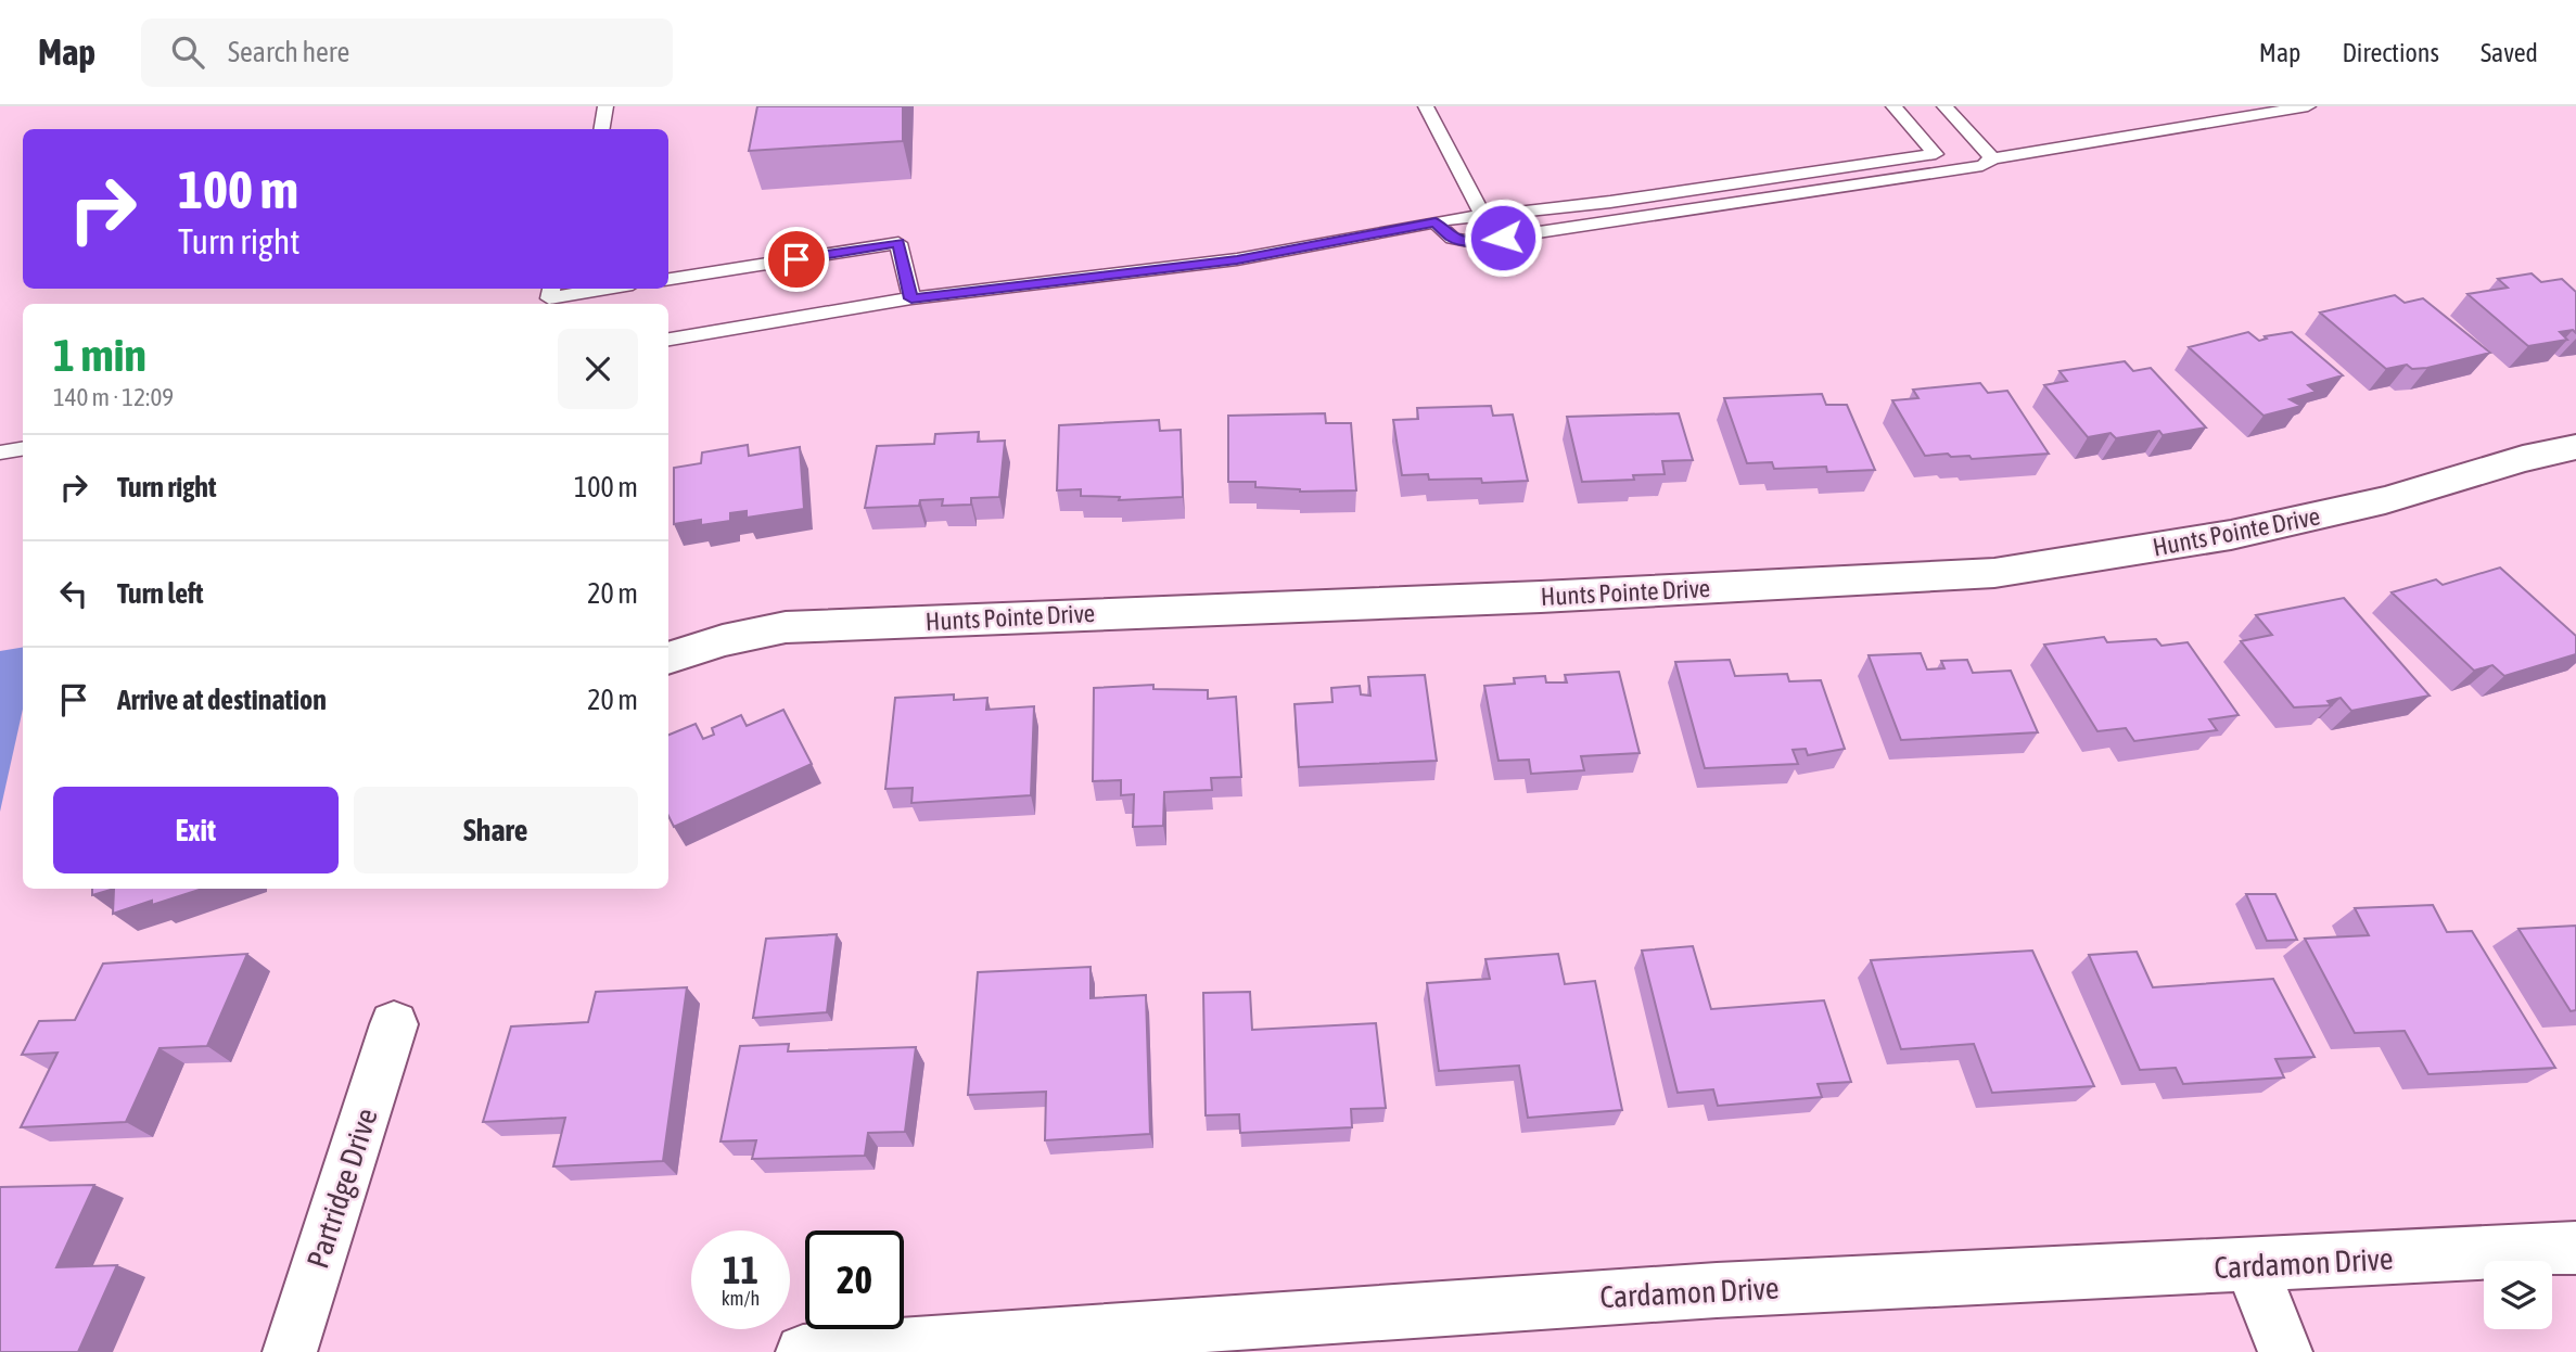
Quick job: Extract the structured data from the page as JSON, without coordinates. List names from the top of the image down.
{
  "streets": {
    "street": ["Hunts Pointe Drive", "Partridge Drive", "Cardamon Drive"]
  },
  "page": {
    "header": "Map",
    "search": "Search here",
    "nav": ["Map", "Directions", "Saved"],
    "turn": ["100 m", "Turn right"],
    "heading": ["1 min", "140 m · 12:09"],
    "list": [
      {
        "name": "Turn right",
        "value": "100 m"
      },
      {
        "name": "Turn left",
        "value": "20 m"
      },
      {
        "name": "Arrive at destination",
        "value": "20 m"
      }
    ],
    "buttons": ["Exit", "Share"],
    "speed": "11 km/h",
    "limit": "20"
  }
}
